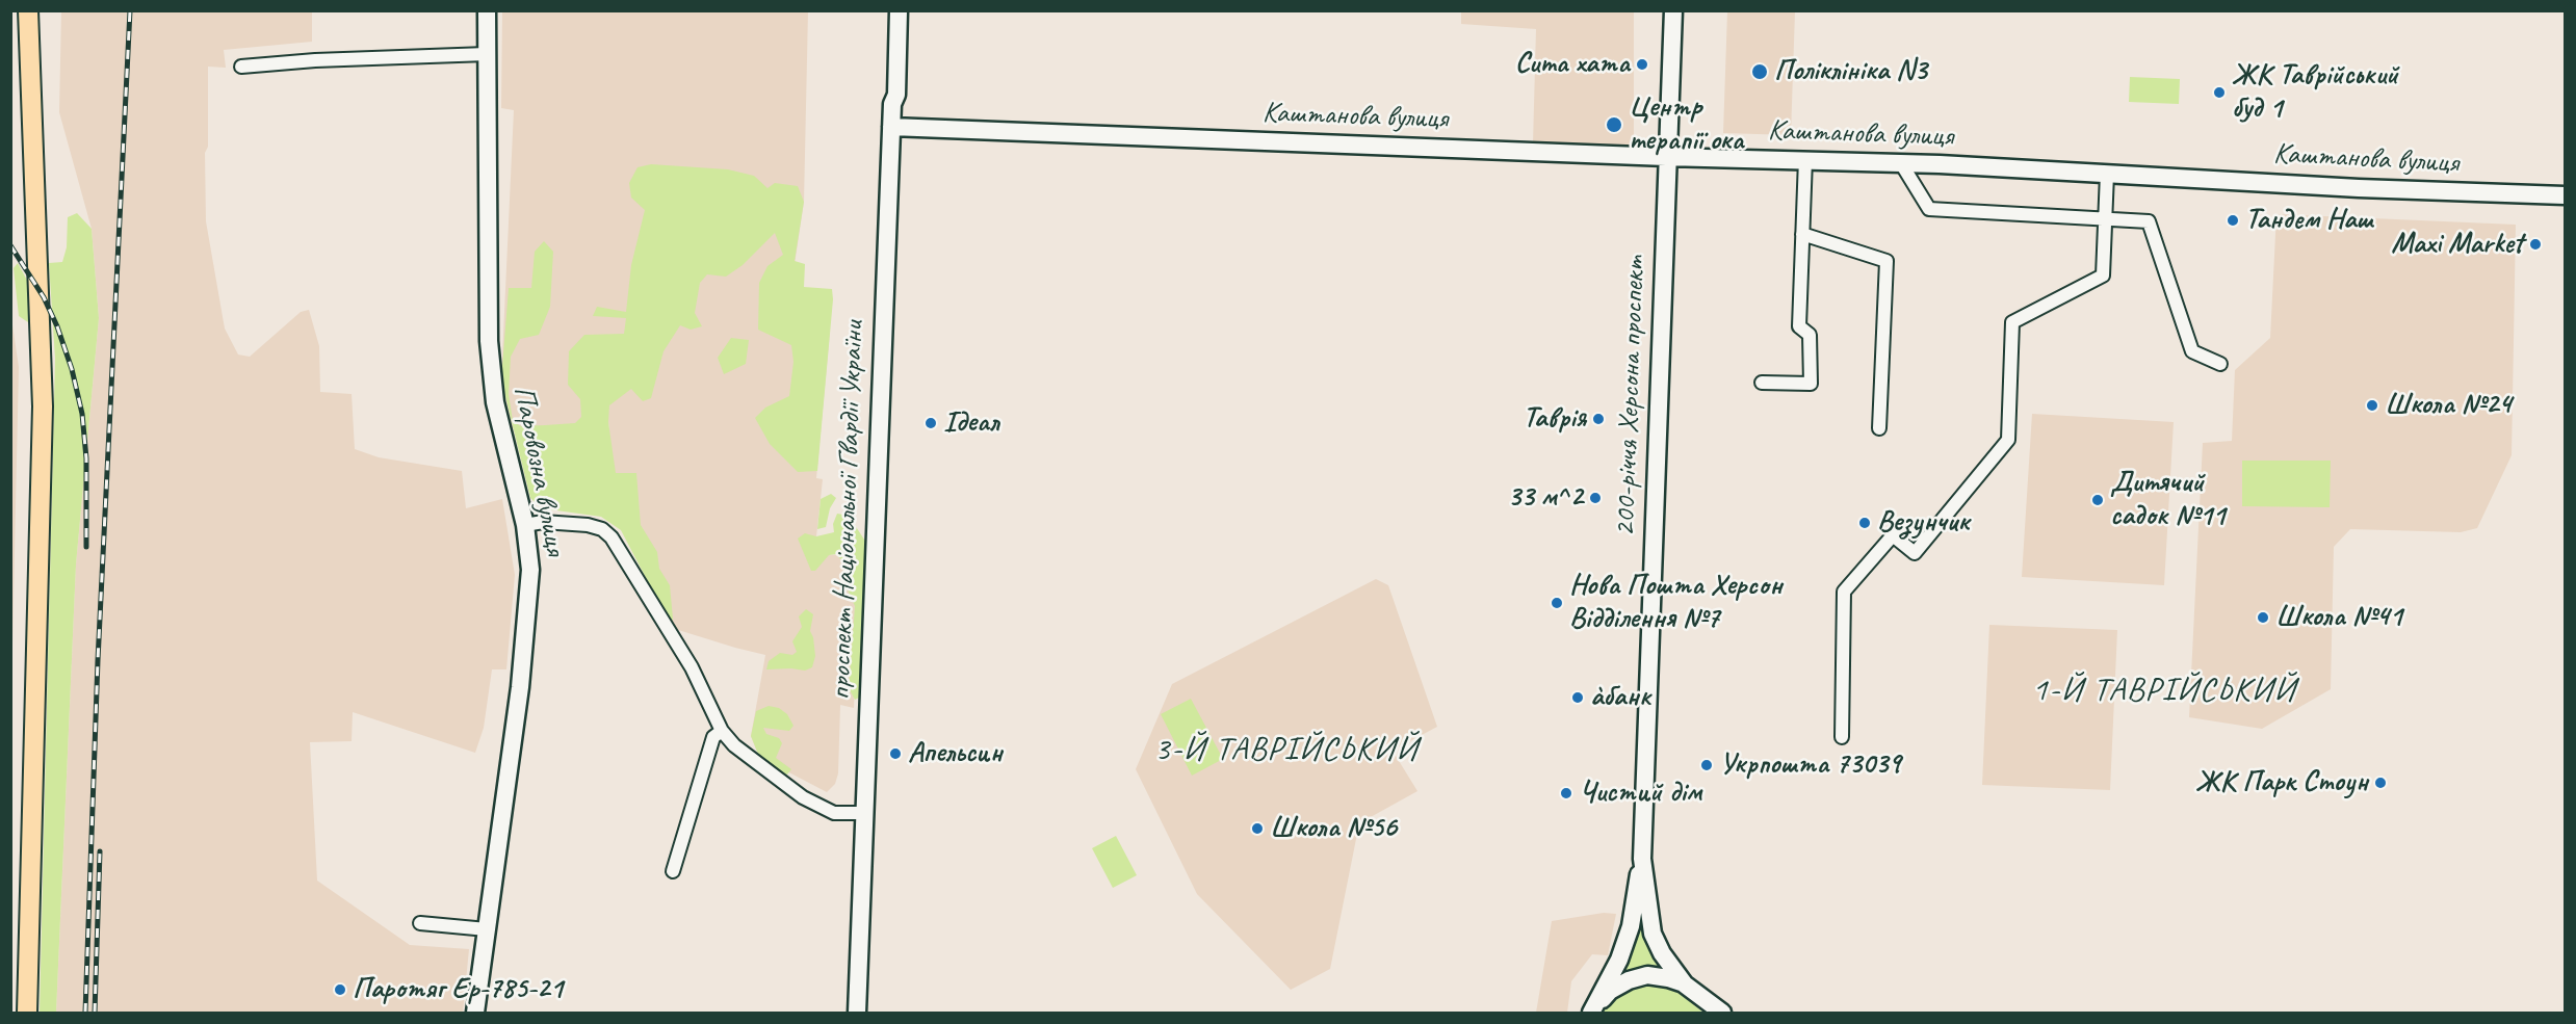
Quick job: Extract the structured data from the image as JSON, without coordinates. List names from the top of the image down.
{
  "streets": {
    "street": [
      "Каштанова вулиця",
      "200-річчя Херсона проспект",
      "Паровозна вулиця",
      "проспект Національної Гвардії України"
    ]
  },
  "crossings": [
    ["Каштанова вулиця", "200-річчя Херсона проспект"],
    ["Каштанова вулиця", "проспект Національної Гвардії України"]
  ],
  "districts": ["1-Й ТАВРІЙСЬКИЙ", "3-Й ТАВРІЙСЬКИЙ"],
  "places": [
    "Сита хата",
    "Поліклініка N3",
    "ЖК Таврійський буд 1",
    "Центр терапії ока",
    "Тандем Наш",
    "Maxi Market",
    "Школа №24",
    "Таврія",
    "Ідеал",
    "33 м^2",
    "Дитячий садок №11",
    "Везунчик",
    "Нова Пошта Херсон Відділення №7",
    "Школа №41",
    "а̀банк",
    "Апельсин",
    "Укрпошта 73039",
    "ЖК Парк Стоун",
    "Чистий дім",
    "Школа №56",
    "Паротяг Ер-785-21"
  ]
}
